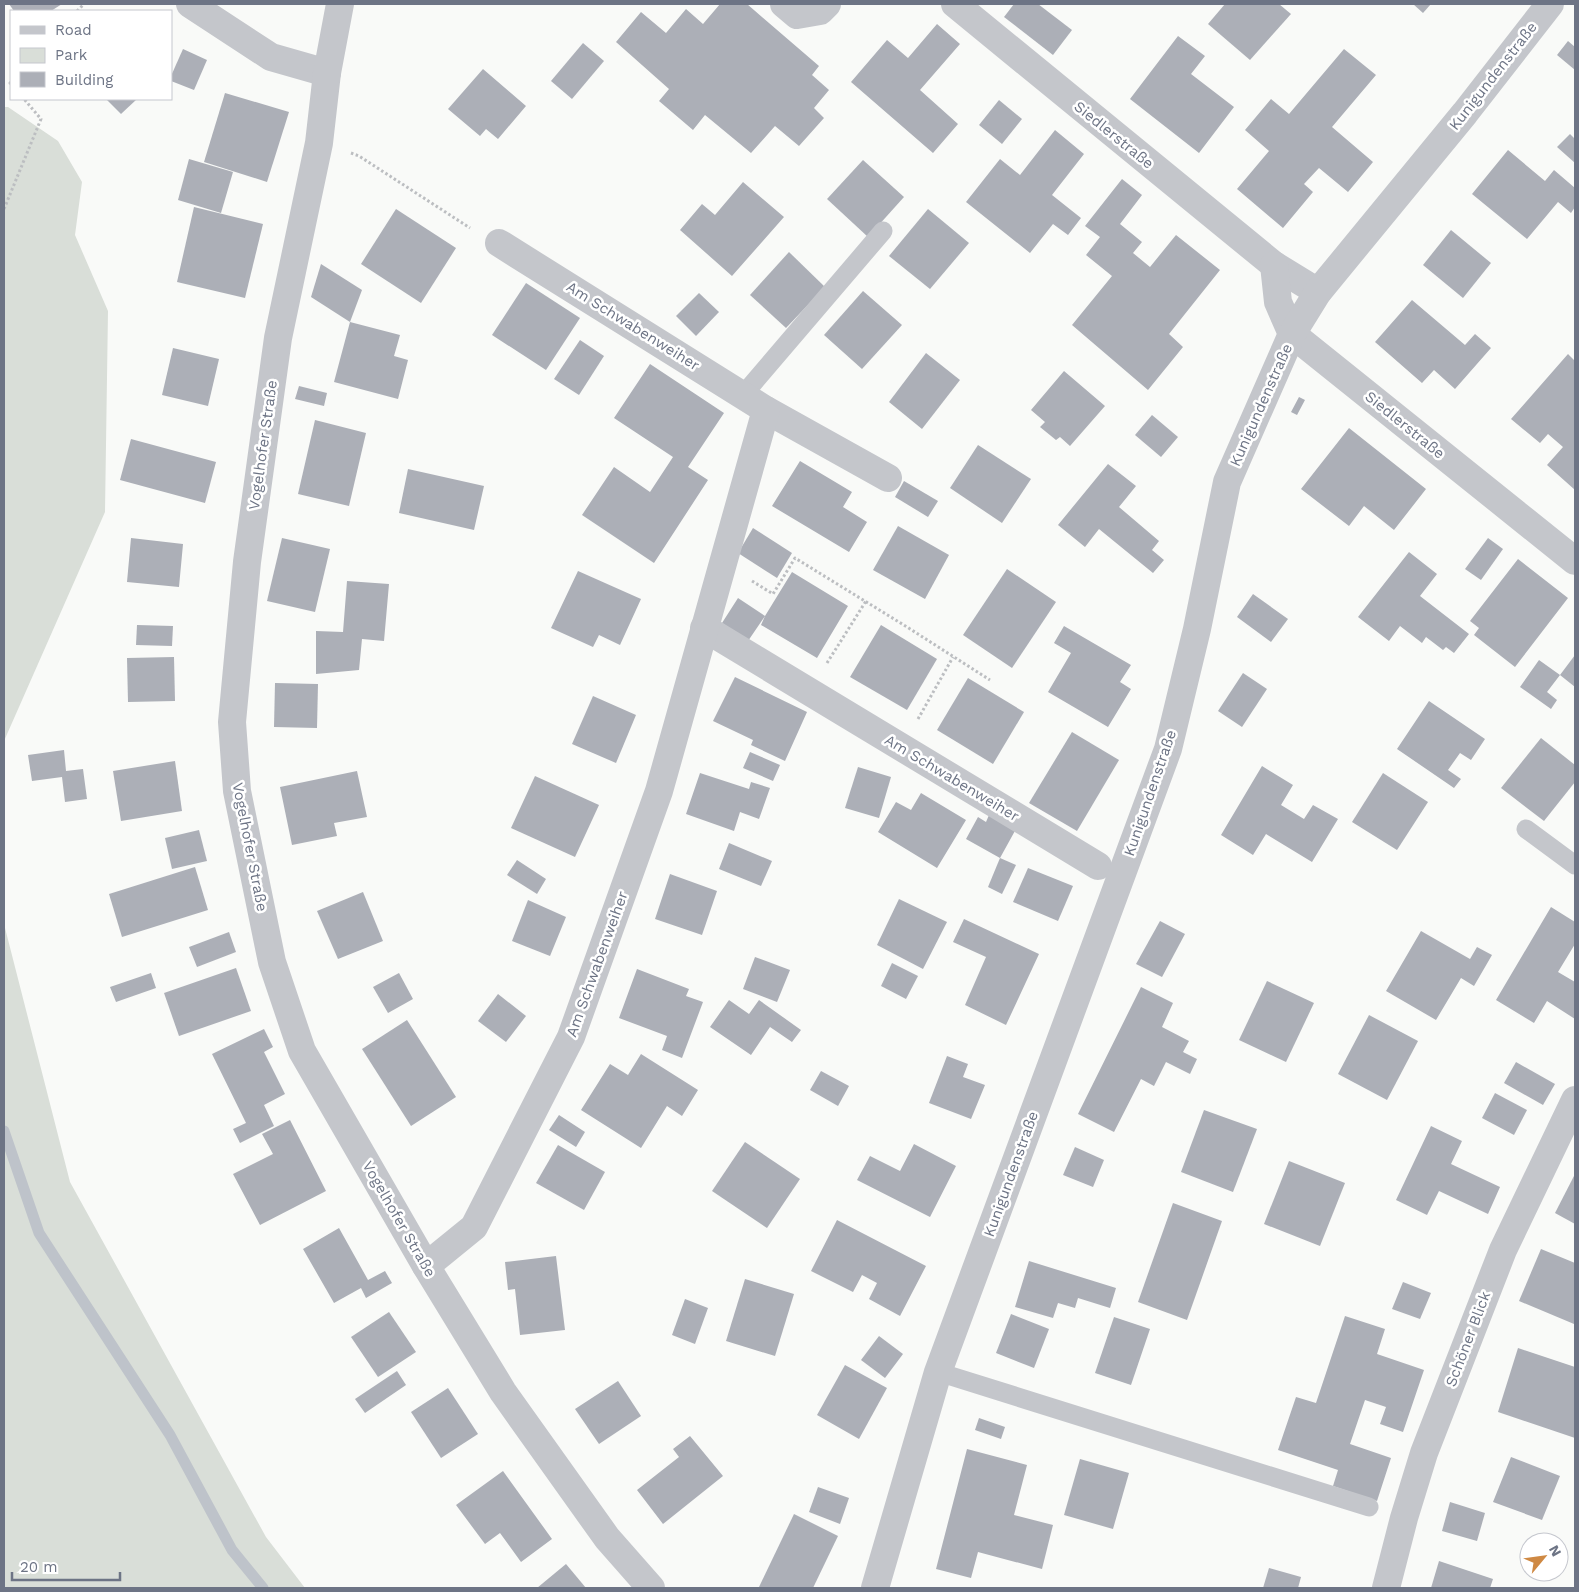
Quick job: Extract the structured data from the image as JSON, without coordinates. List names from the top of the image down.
{
  "streets": {
    "street": [
      "Kunigundenstraße",
      "Siedlerstraße",
      "Am Schwabenweiher",
      "Vogelhofer Straße",
      "Schöner Blick"
    ]
  },
  "crossings": [
    ["Kunigundenstraße", "Siedlerstraße"],
    ["Am Schwabenweiher", "Vogelhofer Straße"]
  ],
  "legend": ["Road", "Park", "Building"],
  "scale_bar": "20 m",
  "north": "top right"
}
